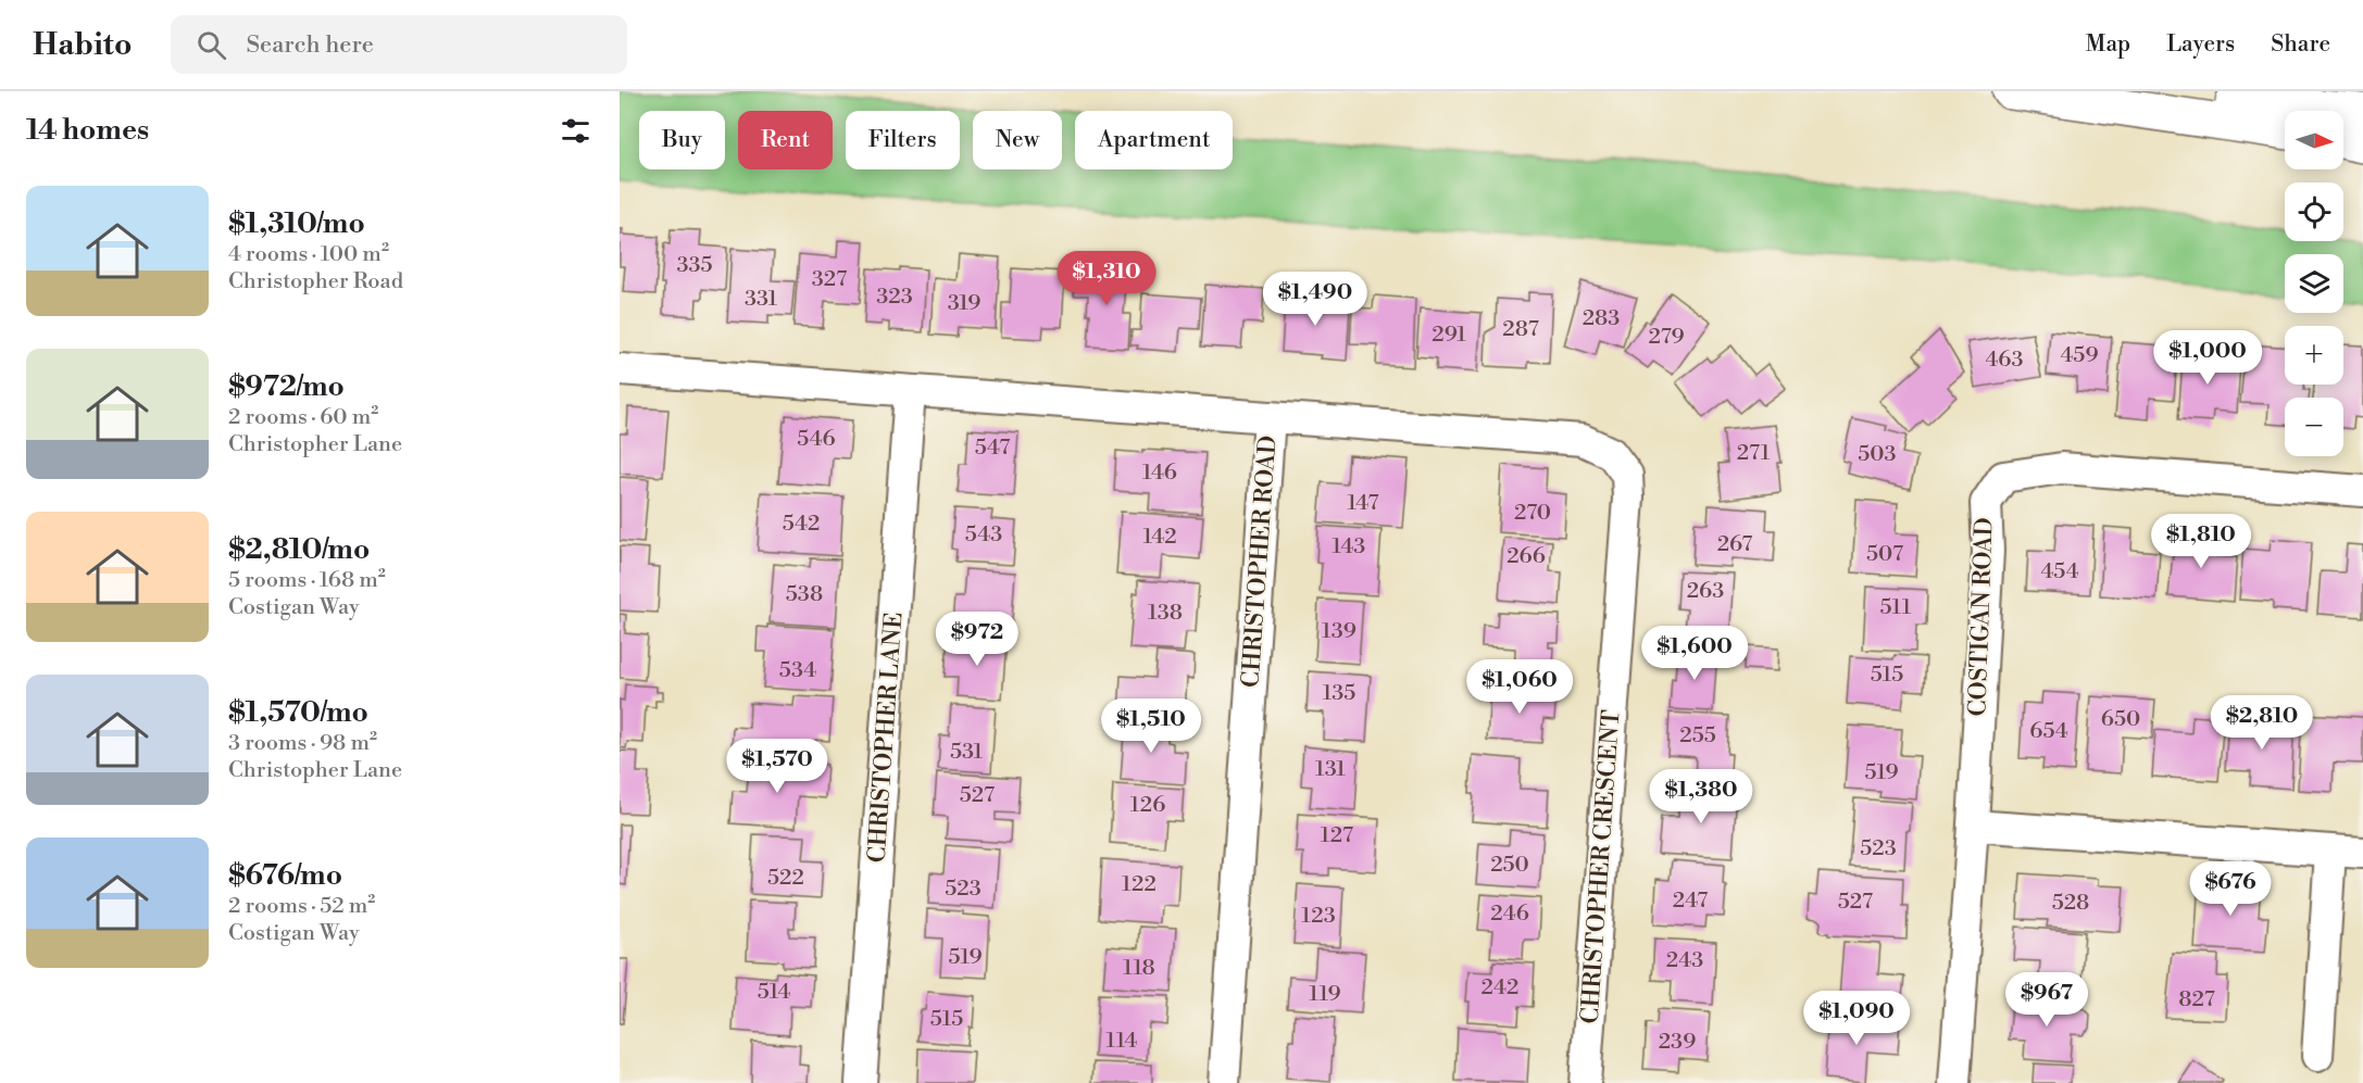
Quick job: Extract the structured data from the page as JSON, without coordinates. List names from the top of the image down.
{
  "streets": {
    "street": [
      "CHRISTOPHER ROAD",
      "COSTIGAN ROAD",
      "CHRISTOPHER LANE",
      "CHRISTOPHER CRESCENT"
    ]
  },
  "crossings": [
    ["CHRISTOPHER ROAD", "CHRISTOPHER LANE"],
    ["CHRISTOPHER ROAD", "CHRISTOPHER CRESCENT"]
  ],
  "house_numbers": [
    "335",
    "327",
    "323",
    "331",
    "319",
    "283",
    "287",
    "291",
    "279",
    "459",
    "463",
    "546",
    "547",
    "271",
    "503",
    "146",
    "147",
    "270",
    "542",
    "543",
    "142",
    "267",
    "143",
    "507",
    "266",
    "454",
    "263",
    "538",
    "511",
    "138",
    "139",
    "534",
    "515",
    "135",
    "650",
    "654",
    "255",
    "531",
    "131",
    "519",
    "527",
    "126",
    "127",
    "523",
    "250",
    "522",
    "122",
    "523",
    "247",
    "527",
    "528",
    "246",
    "123",
    "519",
    "243",
    "118",
    "242",
    "514",
    "119",
    "827",
    "515",
    "114",
    "239"
  ],
  "north": "right",
  "page": {
    "header": "Habito",
    "search": "Search here",
    "nav": ["Map", "Layers", "Share"],
    "heading": "14 homes",
    "map_buttons": ["+", "−"],
    "chip": [
      "Buy",
      "Rent",
      "Filters",
      "New",
      "Apartment"
    ],
    "list": [
      {
        "name": "$1,310/mo",
        "note": "4 rooms · 100 m² · Christopher Road"
      },
      {
        "name": "$972/mo",
        "note": "2 rooms · 60 m² · Christopher Lane"
      },
      {
        "name": "$2,810/mo",
        "note": "5 rooms · 168 m² · Costigan Way"
      },
      {
        "name": "$1,570/mo",
        "note": "3 rooms · 98 m² · Christopher Lane"
      },
      {
        "name": "$676/mo",
        "note": "2 rooms · 52 m² · Costigan Way"
      }
    ],
    "price": [
      "$1,310",
      "$1,490",
      "$1,000",
      "$1,810",
      "$972",
      "$1,600",
      "$1,060",
      "$2,810",
      "$1,510",
      "$1,570",
      "$1,380",
      "$676",
      "$967",
      "$1,090"
    ]
  }
}
